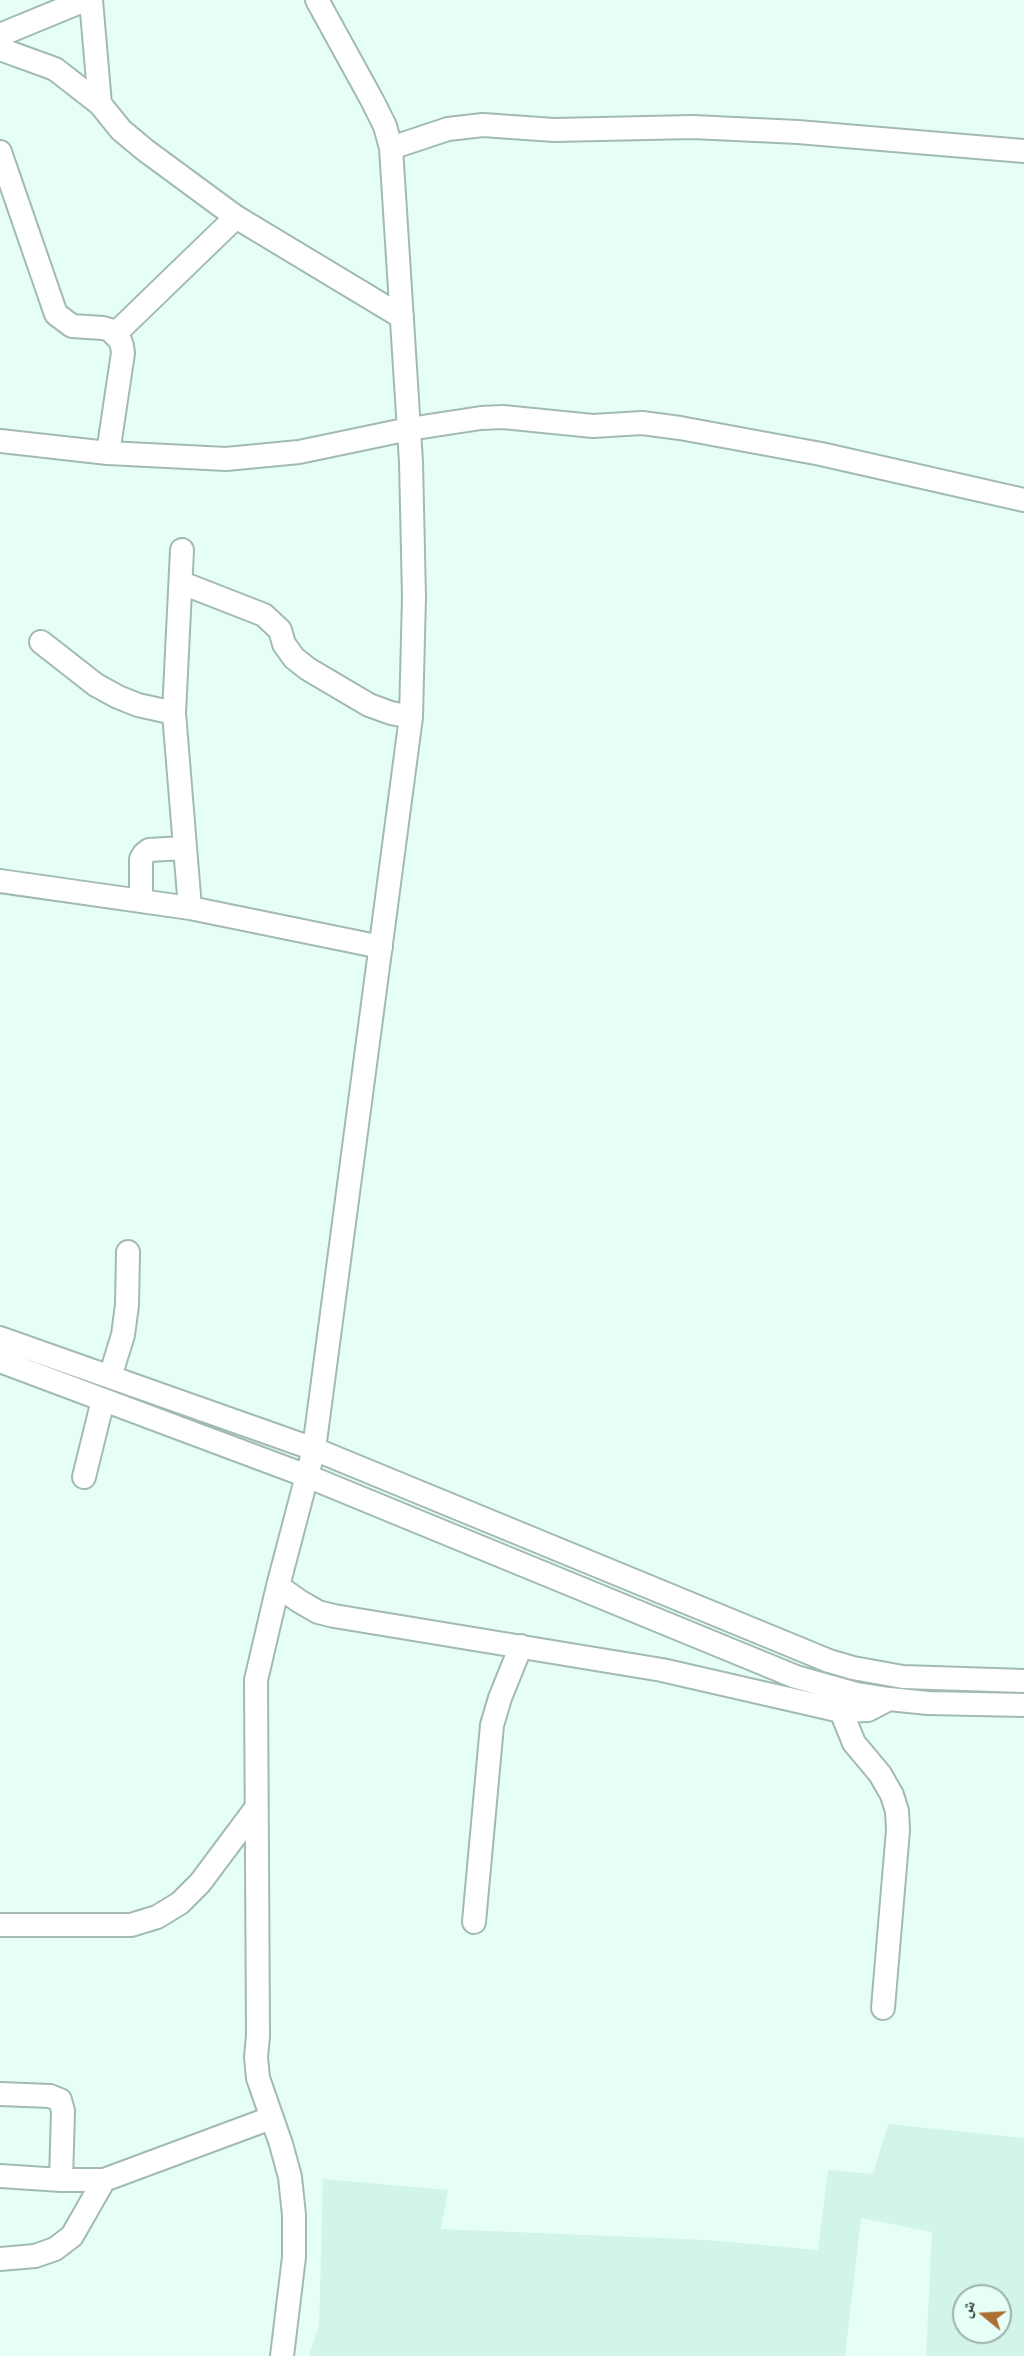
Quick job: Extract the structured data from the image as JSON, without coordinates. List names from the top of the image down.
{
  "north": "left"
}
